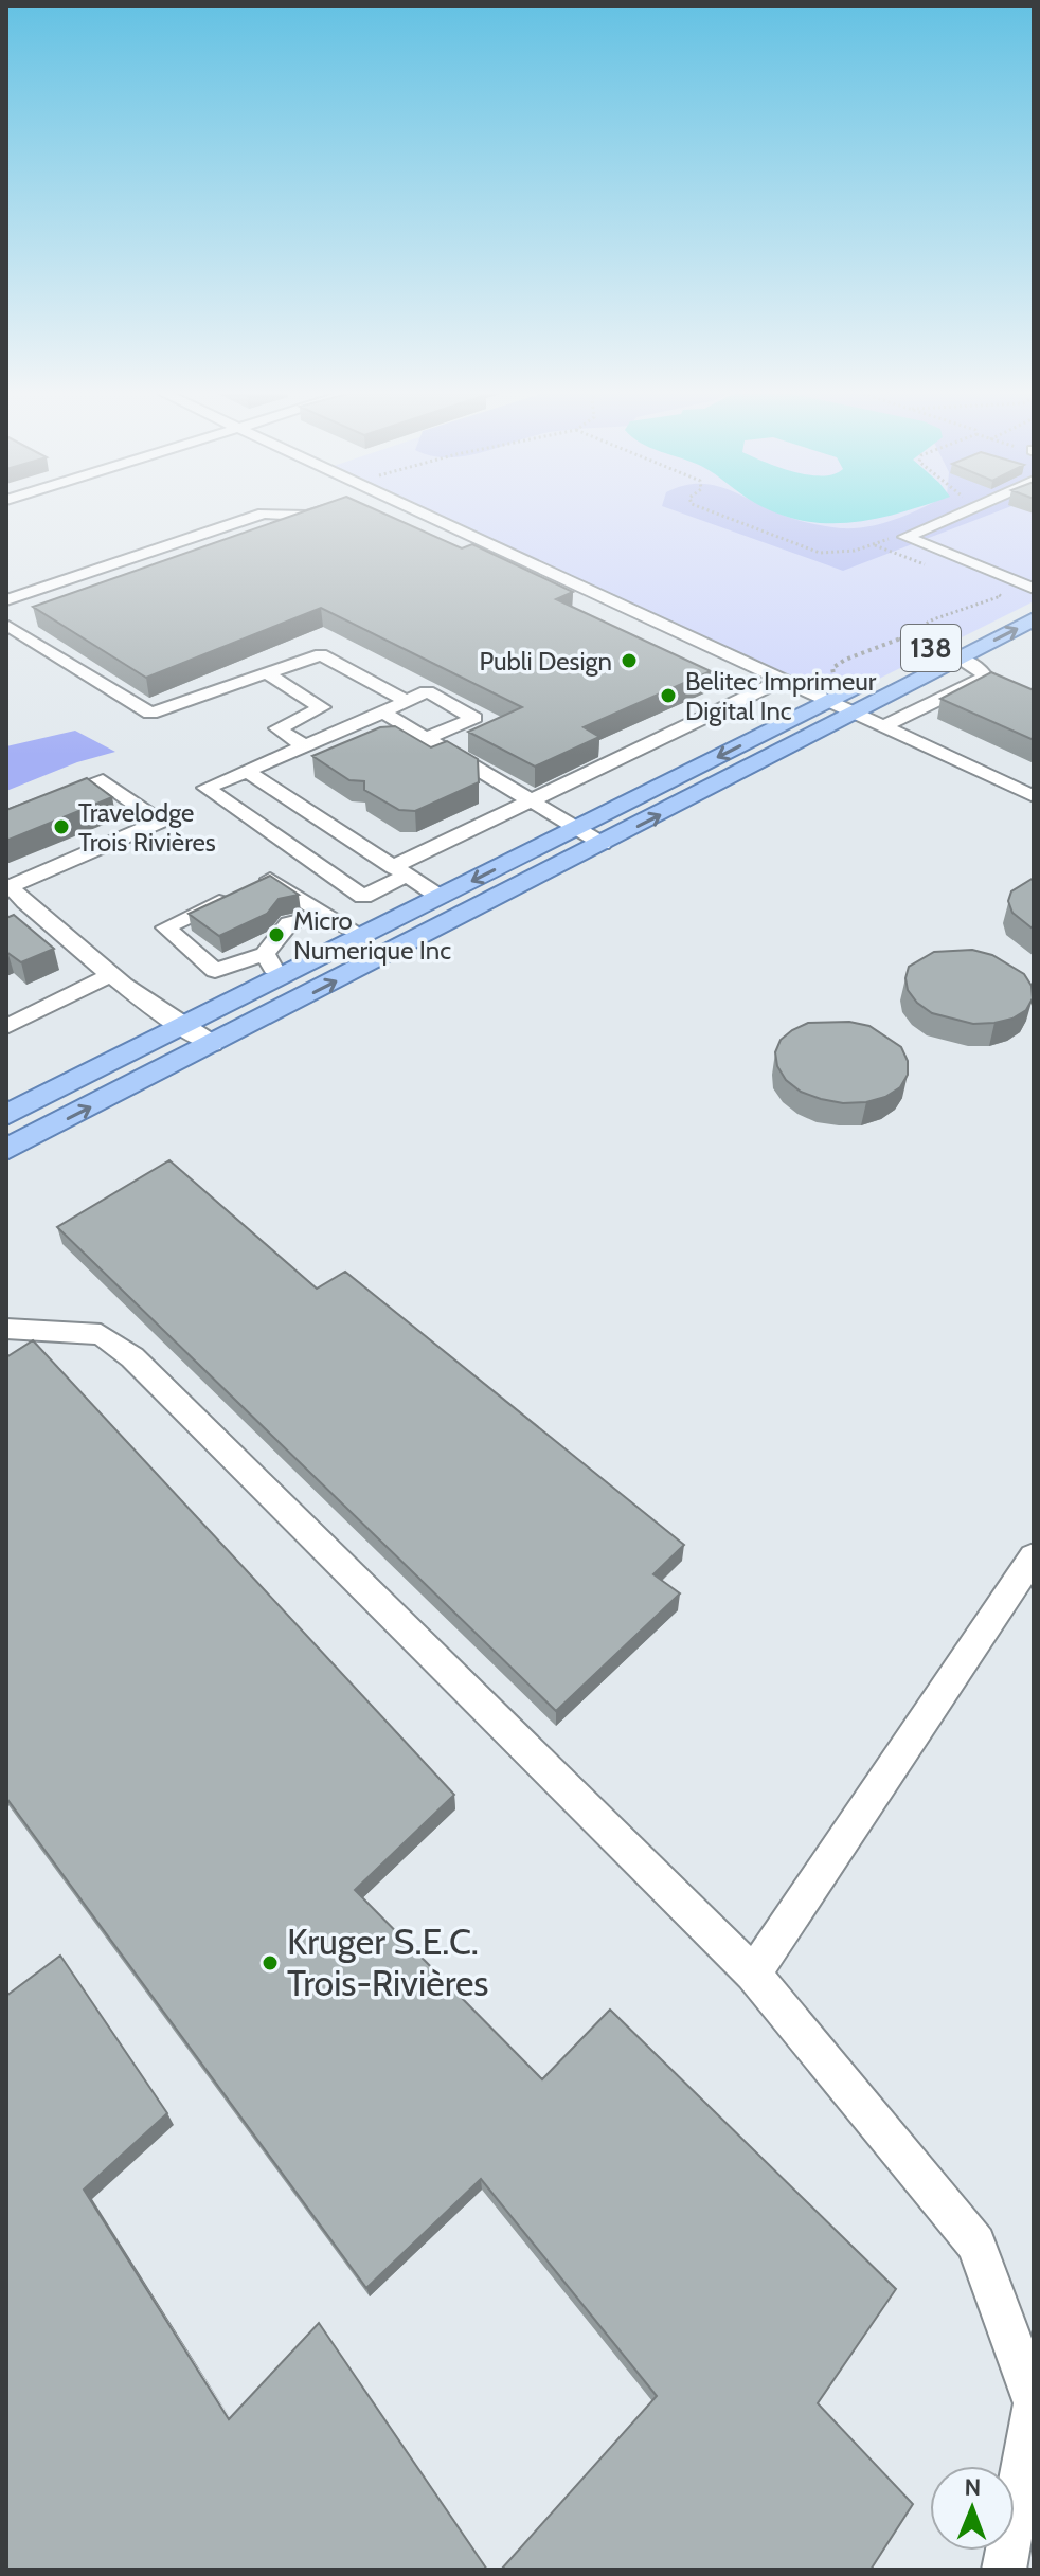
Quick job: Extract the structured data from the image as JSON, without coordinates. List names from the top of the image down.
{
  "streets": {
    "main road": ["138"]
  },
  "places": [
    "Publi Design",
    "Belitec Imprimeur Digital Inc",
    "Travelodge Trois Rivières",
    "Micro Numerique Inc",
    "Kruger S.E.C. Trois-Rivières"
  ],
  "north": "top"
}
